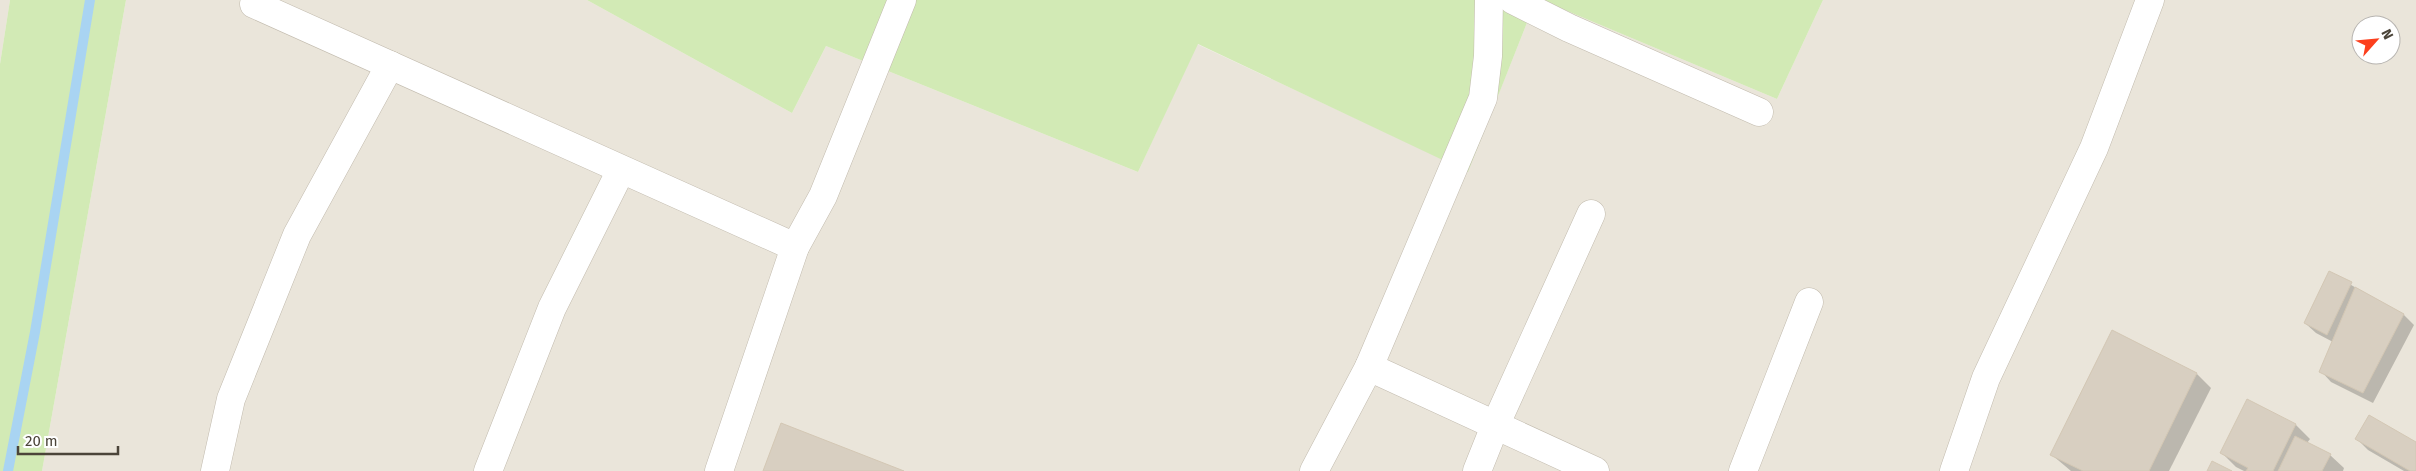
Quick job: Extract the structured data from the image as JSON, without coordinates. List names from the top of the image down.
{
  "scale_bar": "20 m",
  "north": "top right"
}
